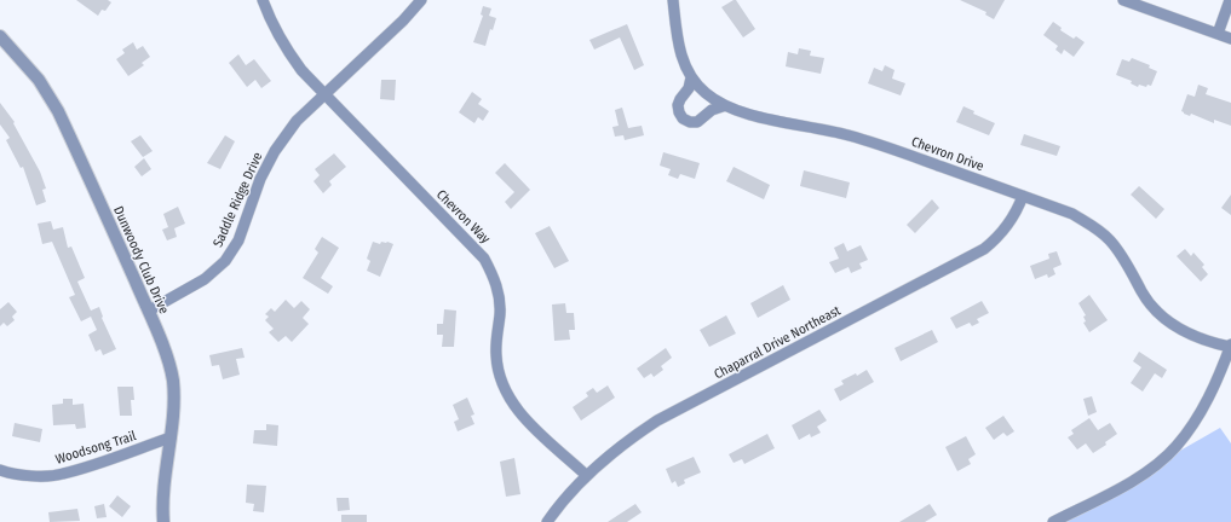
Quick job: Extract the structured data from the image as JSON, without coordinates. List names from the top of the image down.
{
  "streets": {
    "street": [
      "Chevron Drive",
      "Saddle Ridge Drive",
      "Chevron Way",
      "Dunwoody Club Drive",
      "Chaparral Drive Northeast",
      "Woodsong Trail"
    ]
  },
  "crossings": [
    ["Chevron Drive", "Chaparral Drive Northeast"],
    ["Saddle Ridge Drive", "Chevron Way"],
    ["Saddle Ridge Drive", "Dunwoody Club Drive"],
    ["Chevron Way", "Chaparral Drive Northeast"],
    ["Dunwoody Club Drive", "Woodsong Trail"]
  ]
}
